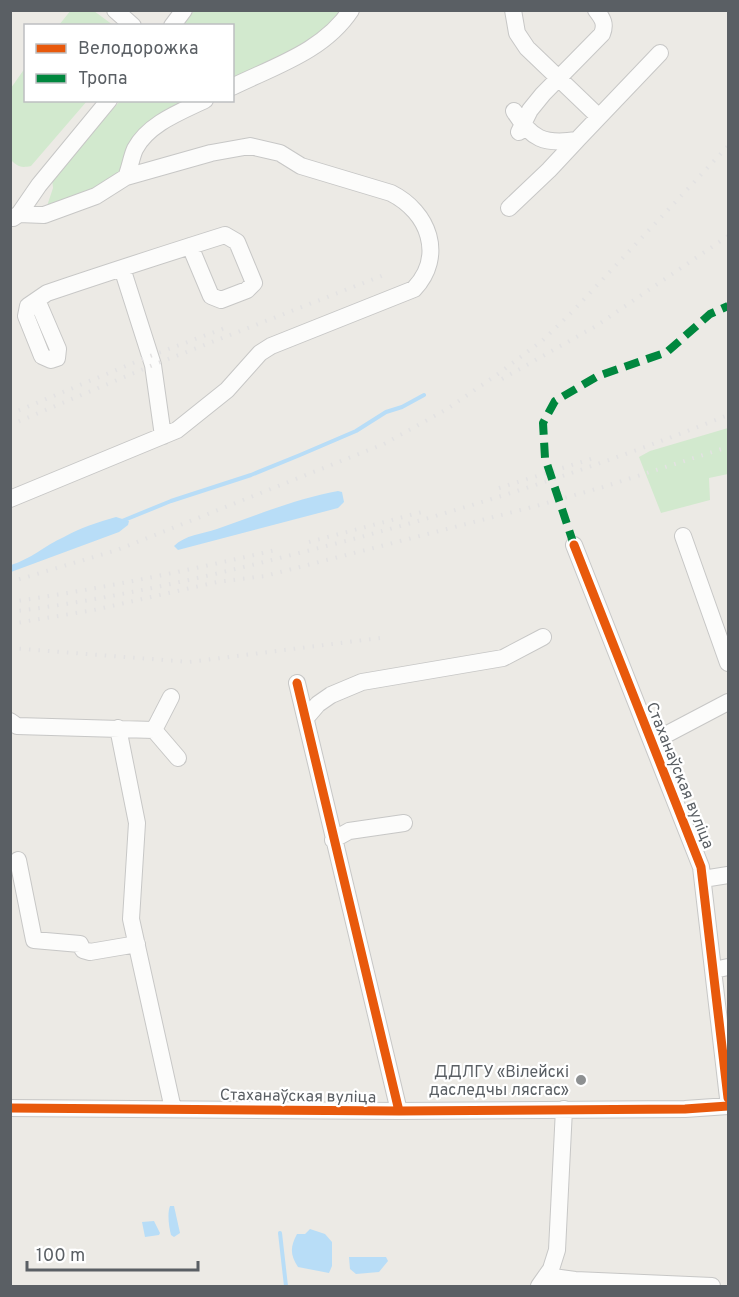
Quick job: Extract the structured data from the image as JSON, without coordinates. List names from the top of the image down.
{
  "streets": {
    "street": ["Стаханаўская вуліца"]
  },
  "places": ["ДДЛГУ «Вілейскі даследчы лясгас»"],
  "legend": ["Велодорожка", "Тропа"],
  "scale_bar": "100 m"
}
